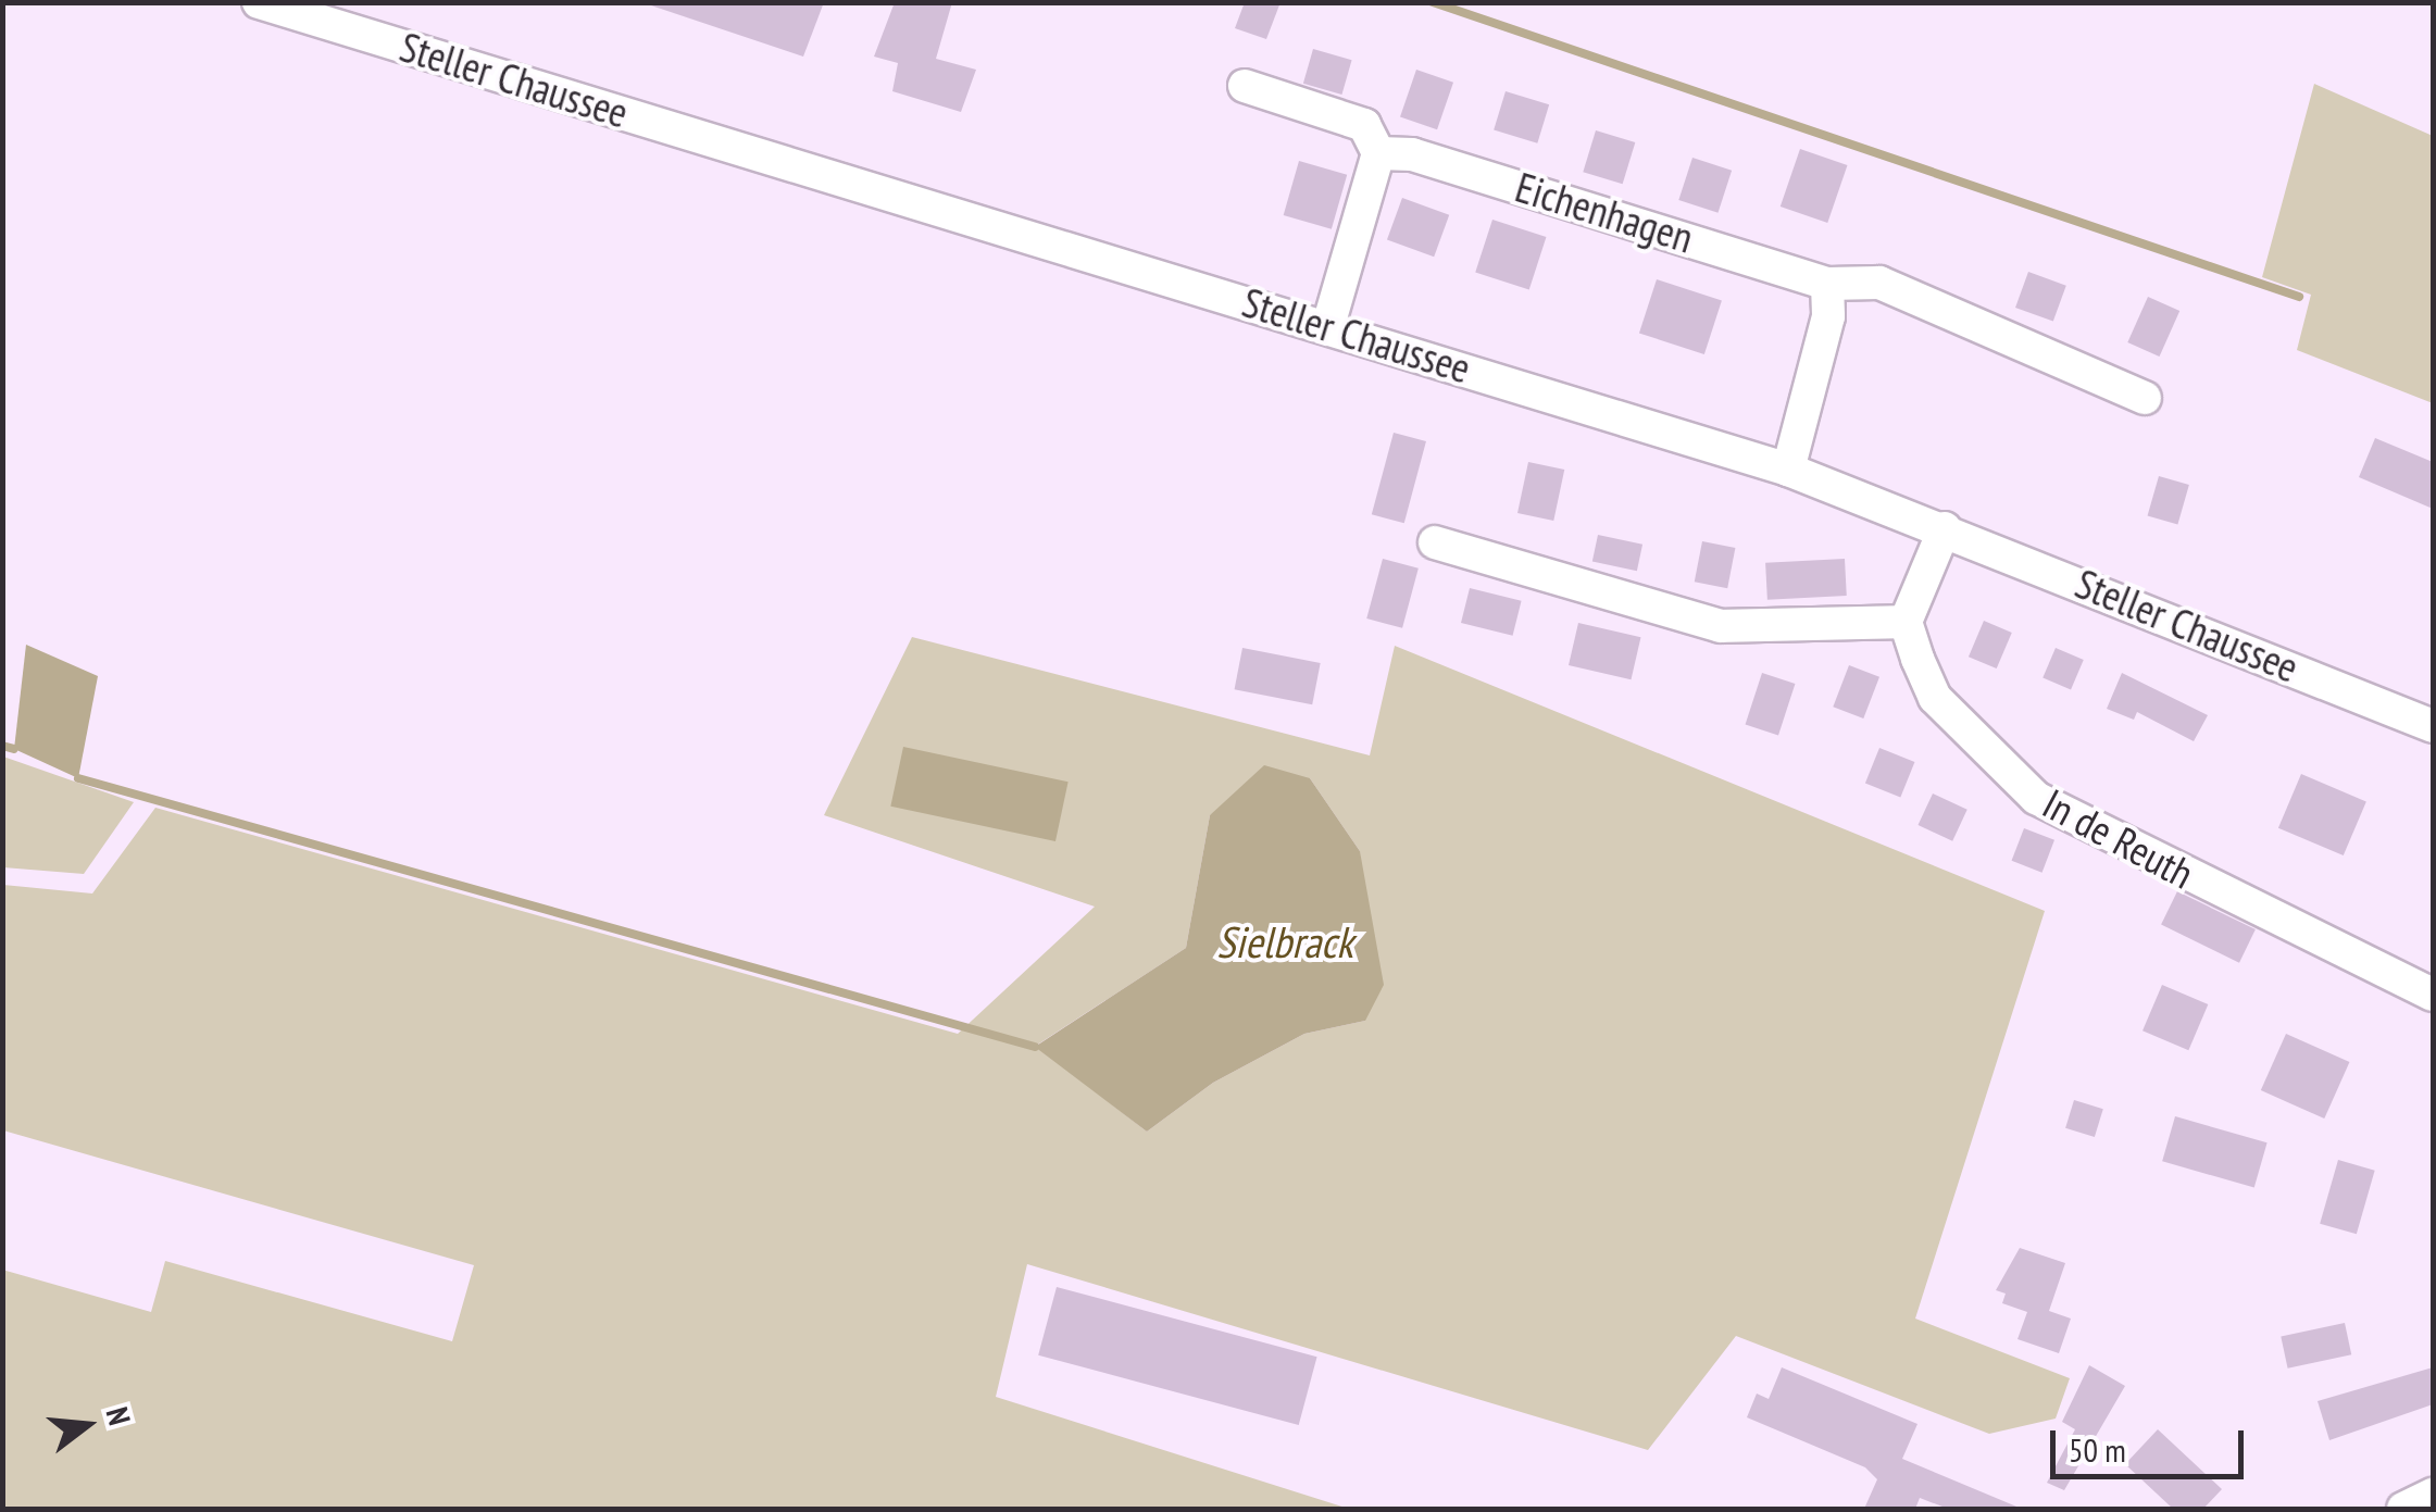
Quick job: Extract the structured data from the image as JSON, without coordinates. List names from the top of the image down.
{
  "streets": {
    "street": ["Steller Chaussee", "Eichenhagen", "In de Reuth"]
  },
  "water": ["Sielbrack"],
  "scale_bar": "50 m",
  "north": "right"
}
